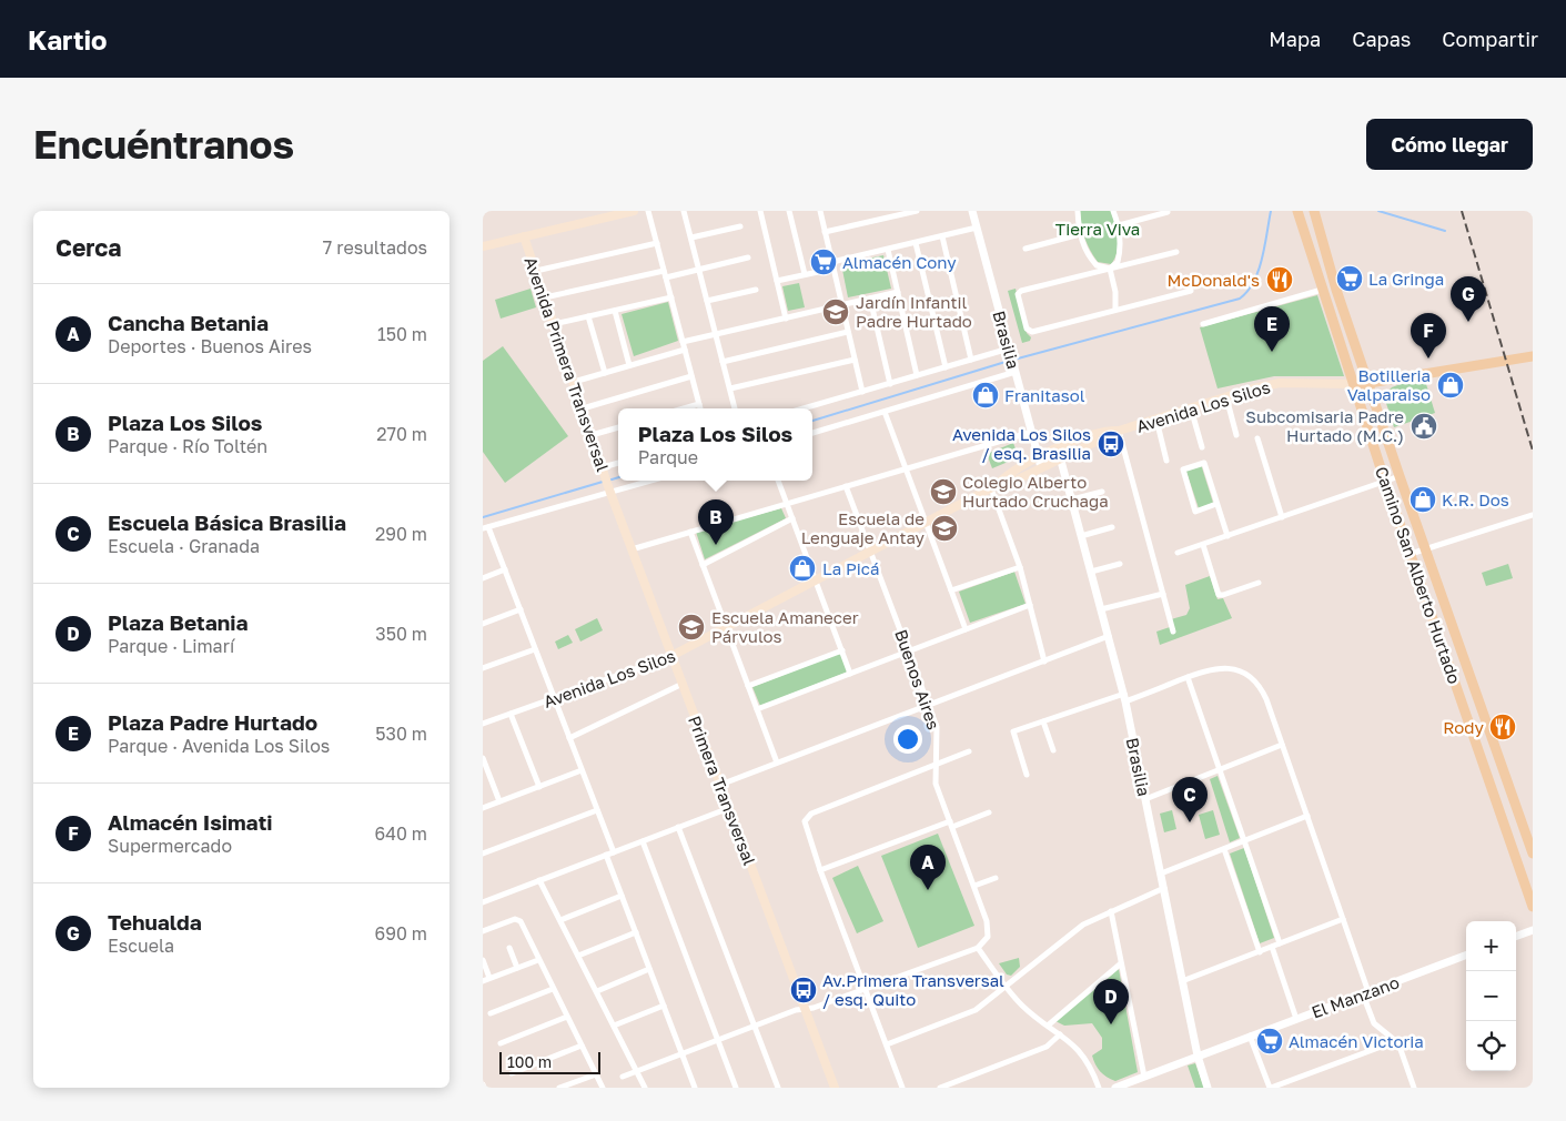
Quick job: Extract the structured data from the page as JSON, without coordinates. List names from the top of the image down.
{
  "streets": {
    "main road": [
      "Avenida Primera Transversal",
      "Avenida Los Silos",
      "Camino San Alberto Hurtado",
      "Primera Transversal"
    ],
    "street": ["Brasilia", "Buenos Aires", "El Manzano"]
  },
  "crossings": [
    ["Brasilia", "Avenida Los Silos"],
    ["Brasilia", "El Manzano"],
    ["Avenida Primera Transversal", "Primera Transversal"],
    ["Avenida Los Silos", "Camino San Alberto Hurtado"],
    ["Avenida Los Silos", "Buenos Aires"],
    ["Avenida Los Silos", "Primera Transversal"]
  ],
  "parks": ["Tierra Viva"],
  "places": {
    "supermarket": ["Almacén Cony", "La Gringa", "Almacén Victoria"],
    "restaurant": ["McDonald's", "Rody"],
    "school or university": [
      "Jardín Infantil Padre Hurtado",
      "Colegio Alberto Hurtado Cruchaga",
      "Escuela de Lenguaje Antay",
      "Escuela Amanecer Párvulos"
    ],
    "shop": [
      "Botilleria Valparaiso",
      "Franitasol",
      "K.R. Dos",
      "La Picá"
    ],
    "public building": ["Subcomisaria Padre Hurtado (M.C.)"],
    "bus stop": ["Avenida Los Silos / esq. Brasilia", "Av.Primera Transversal / esq. Quito"]
  },
  "scale_bar": "100 m",
  "page": {
    "header": "Kartio",
    "nav": ["Mapa", "Capas", "Compartir"],
    "buttons": "Cómo llegar",
    "title": "Encuéntranos",
    "heading": ["Cerca", "7 resultados"],
    "pins": [
      "G",
      "E",
      "F",
      "B",
      "C",
      "A",
      "D"
    ],
    "list": [
      {
        "mark": "A",
        "name": "Cancha Betania",
        "note": "Deportes · Buenos Aires",
        "value": "150 m"
      },
      {
        "mark": "B",
        "name": "Plaza Los Silos",
        "note": "Parque · Río Toltén",
        "value": "270 m"
      },
      {
        "mark": "C",
        "name": "Escuela Básica Brasilia",
        "note": "Escuela · Granada",
        "value": "290 m"
      },
      {
        "mark": "D",
        "name": "Plaza Betania",
        "note": "Parque · Limarí",
        "value": "350 m"
      },
      {
        "mark": "E",
        "name": "Plaza Padre Hurtado",
        "note": "Parque · Avenida Los Silos",
        "value": "530 m"
      },
      {
        "mark": "F",
        "name": "Almacén Isimati",
        "note": "Supermercado",
        "value": "640 m"
      },
      {
        "mark": "G",
        "name": "Tehualda",
        "note": "Escuela",
        "value": "690 m"
      }
    ],
    "popup": ["Plaza Los Silos", "Parque"],
    "map_buttons": ["+", "−"],
    "scale": "100 m"
  }
}
